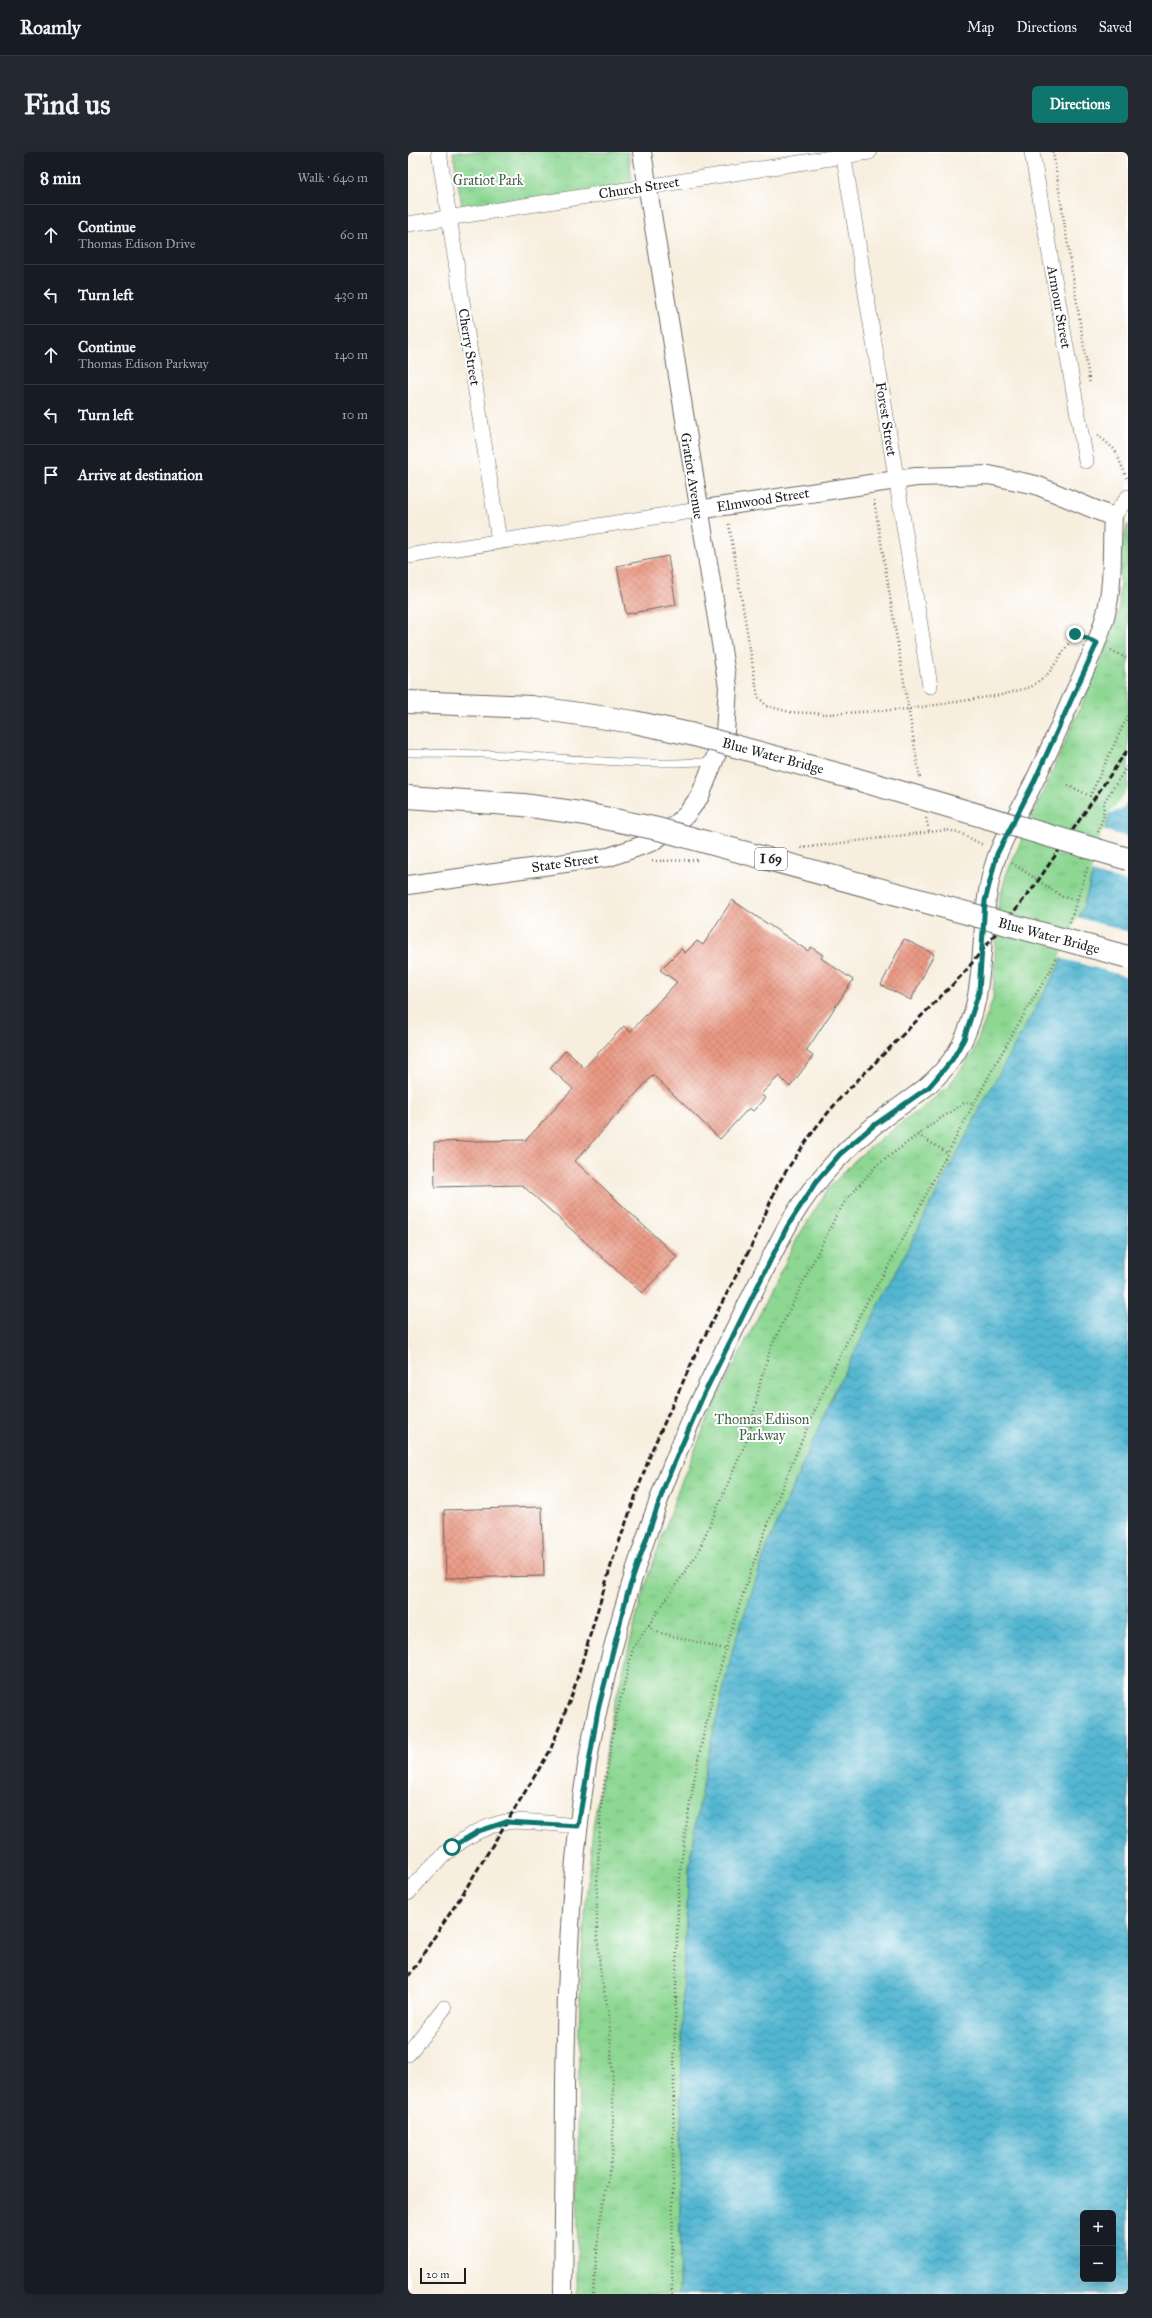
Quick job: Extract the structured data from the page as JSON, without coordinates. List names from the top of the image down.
{
  "streets": {
    "highway": ["Blue Water Bridge", "I 69"],
    "street": [
      "Church Street",
      "Armour Street",
      "Cherry Street",
      "Forest Street",
      "Gratiot Avenue",
      "Elmwood Street",
      "State Street"
    ]
  },
  "crossings": [
    ["Church Street", "Cherry Street"],
    ["Church Street", "Forest Street"],
    ["Church Street", "Gratiot Avenue"],
    ["Cherry Street", "Elmwood Street"],
    ["Forest Street", "Elmwood Street"],
    ["Gratiot Avenue", "Elmwood Street"],
    ["Gratiot Avenue", "State Street"]
  ],
  "parks": ["Gratiot Park", "Thomas Ediison Parkway"],
  "scale_bar": "20 m",
  "page": {
    "header": "Roamly",
    "nav": ["Map", "Directions", "Saved"],
    "buttons": "Directions",
    "title": "Find us",
    "heading": ["8 min", "Walk · 640 m"],
    "list": [
      ["Continue", "Thomas Edison Drive", "60 m"],
      ["Turn left", "430 m"],
      ["Continue", "Thomas Edison Parkway", "140 m"],
      ["Turn left", "10 m"],
      "Arrive at destination"
    ],
    "map_buttons": ["+", "−"],
    "scale": "20 m"
  }
}
